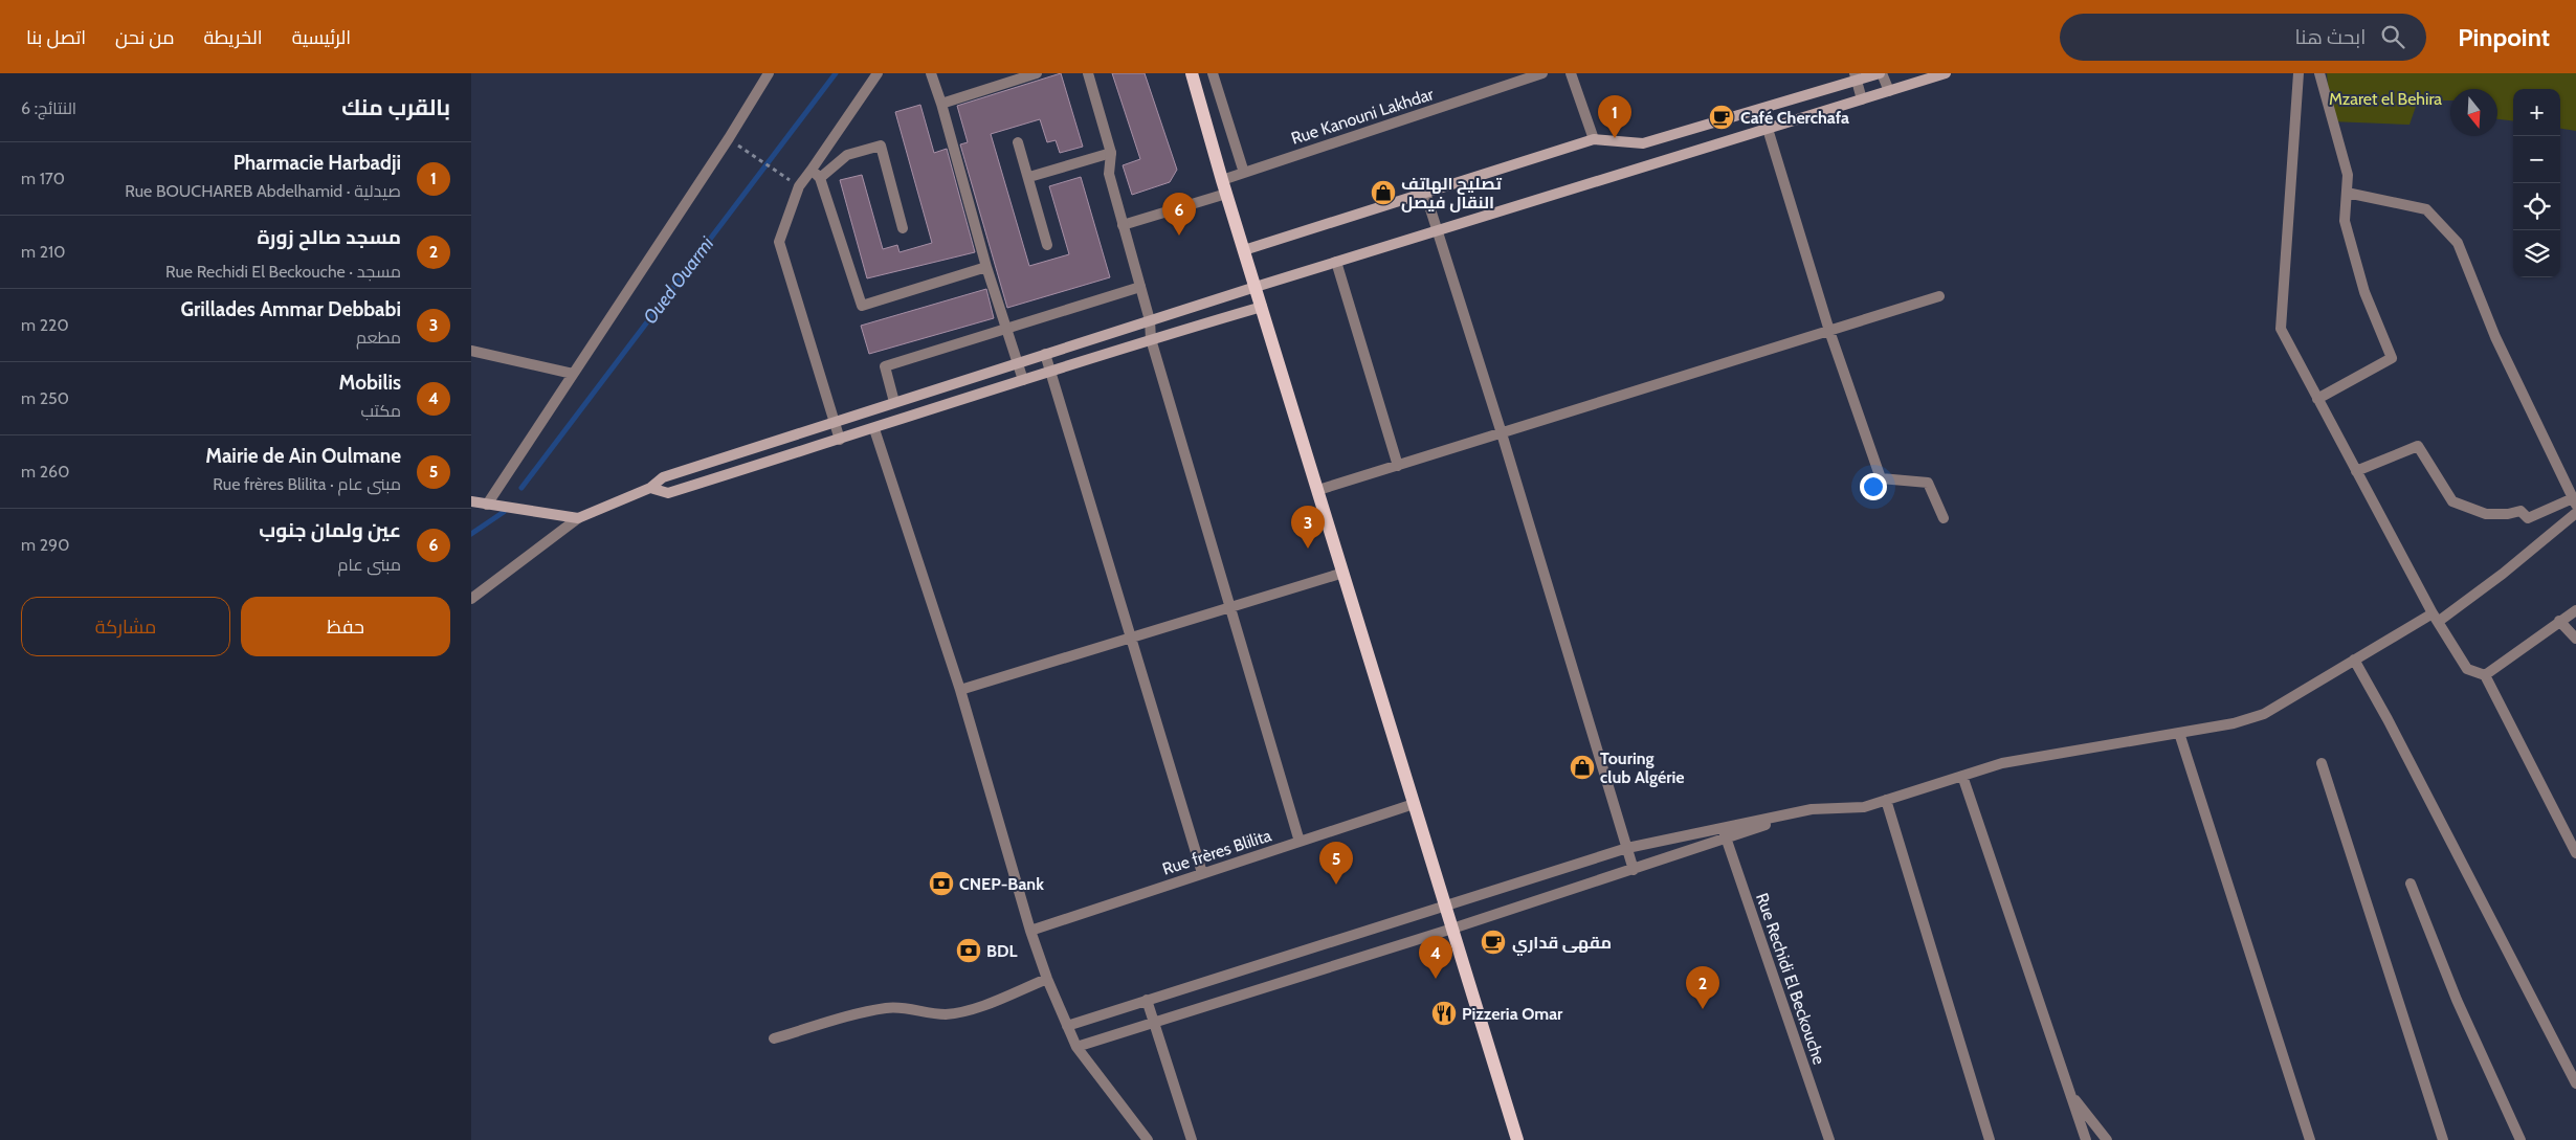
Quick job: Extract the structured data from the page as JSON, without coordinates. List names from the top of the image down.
{
  "streets": {
    "street": ["Rue Kanouni Lakhdar", "Rue frères Blilita", "Rue Rechidi El Beckouche"]
  },
  "water": ["Oued Ouarmi"],
  "parks": ["Mzaret el Behira"],
  "places": {
    "cafe": ["Café Cherchafa", "مقهى قداري"],
    "shop": ["تصليح الهاتف النقال فيصل", "Touring club Algérie"],
    "bank": ["CNEP-Bank", "BDL"],
    "restaurant": ["Pizzeria Omar"]
  },
  "north": "bottom",
  "page": {
    "header": "Pinpoint",
    "search": "ابحث هنا",
    "nav": [
      "الرئيسية",
      "الخريطة",
      "من نحن",
      "اتصل بنا"
    ],
    "heading": ["بالقرب منك", "النتائج: 6"],
    "map_buttons": ["+", "−"],
    "pins": [
      "1",
      "6",
      "3",
      "5",
      "4",
      "2"
    ],
    "list": [
      {
        "mark": "1",
        "name": "Pharmacie Harbadji",
        "note": "صيدلية · Rue BOUCHAREB Abdelhamid",
        "value": "170 m"
      },
      {
        "mark": "2",
        "name": "مسجد صالح زورة",
        "note": "مسجد · Rue Rechidi El Beckouche",
        "value": "210 m"
      },
      {
        "mark": "3",
        "name": "Grillades Ammar Debbabi",
        "note": "مطعم",
        "value": "220 m"
      },
      {
        "mark": "4",
        "name": "Mobilis",
        "note": "مكتب",
        "value": "250 m"
      },
      {
        "mark": "5",
        "name": "Mairie de Ain Oulmane",
        "note": "مبنى عام · Rue frères Blilita",
        "value": "260 m"
      },
      {
        "mark": "6",
        "name": "عين ولمان جنوب",
        "note": "مبنى عام",
        "value": "290 m"
      }
    ],
    "buttons": ["حفظ", "مشاركة"]
  }
}
